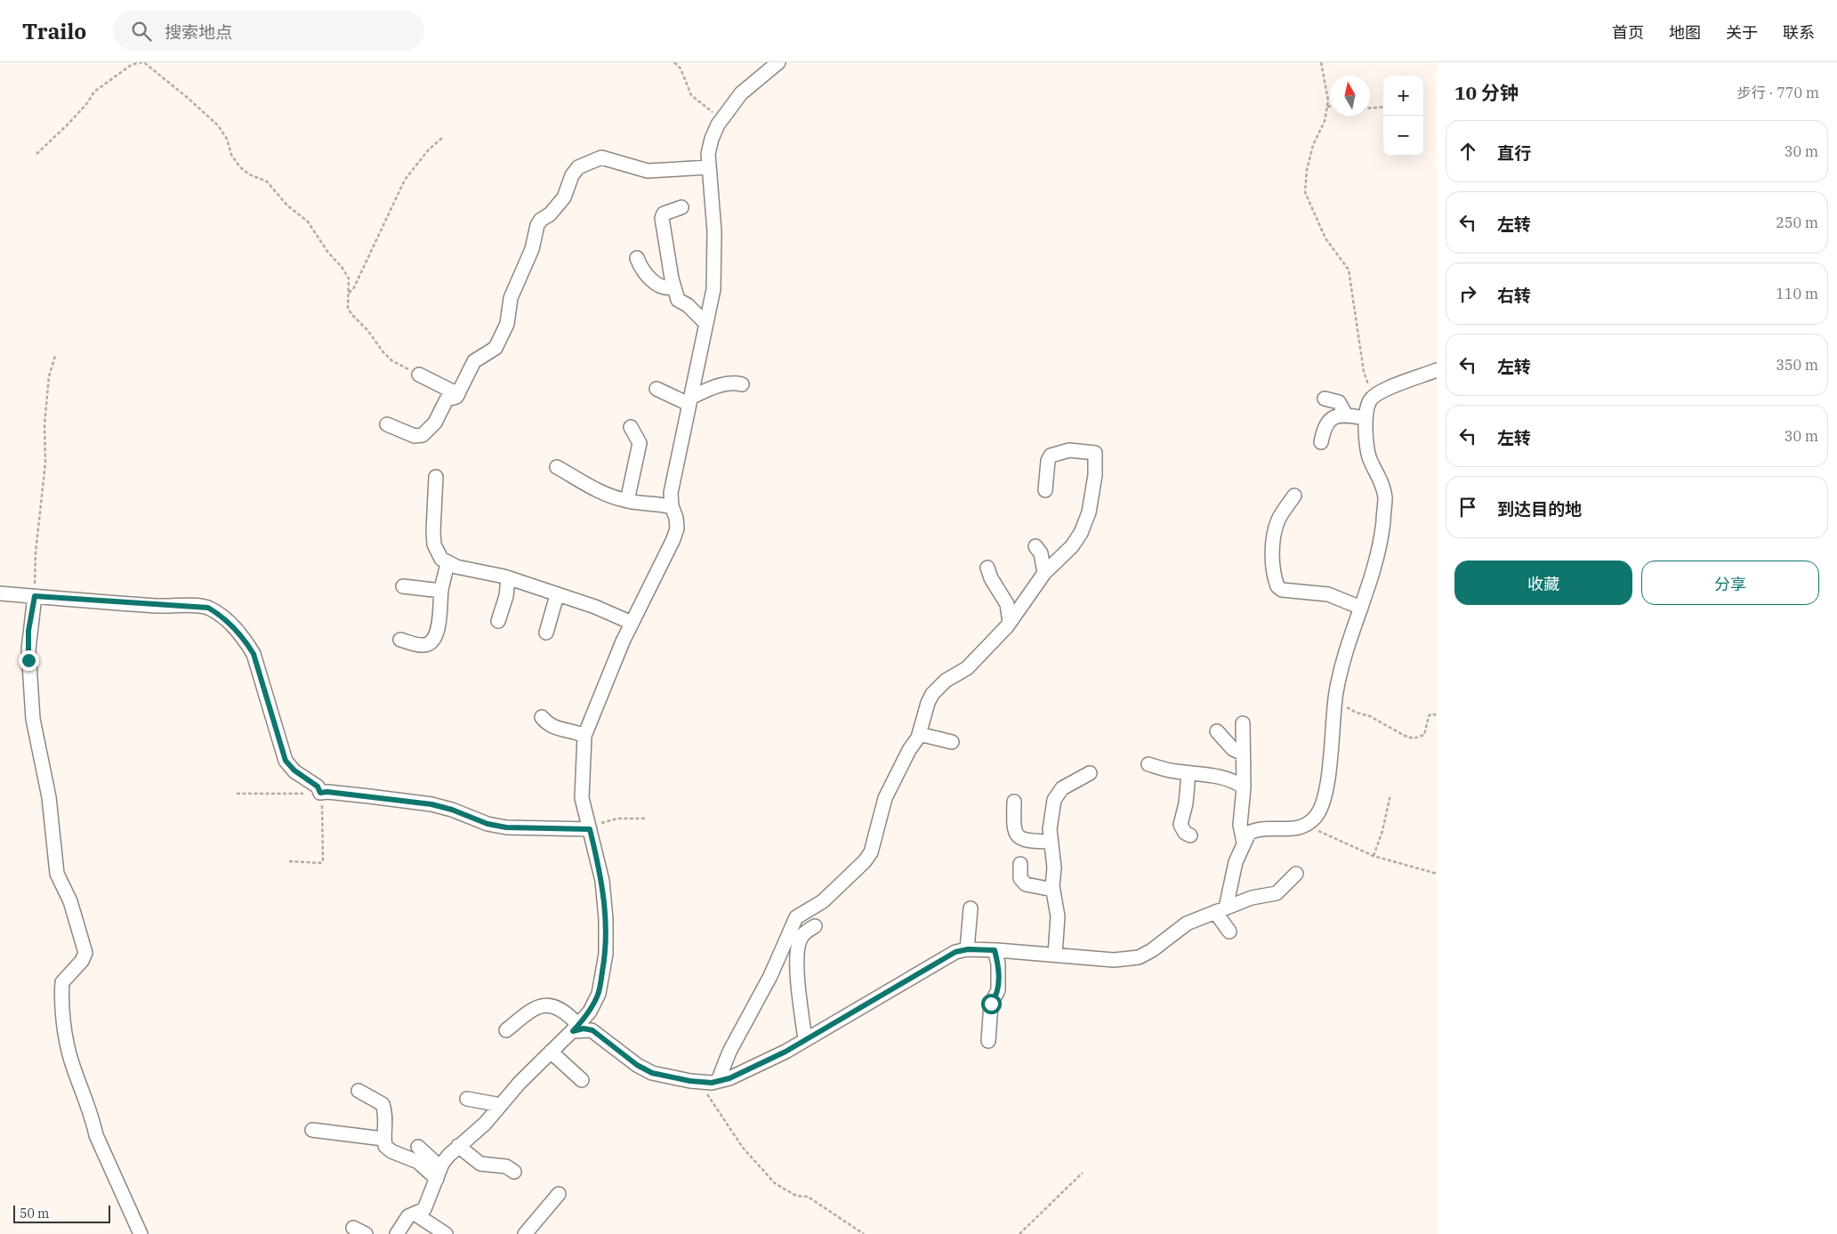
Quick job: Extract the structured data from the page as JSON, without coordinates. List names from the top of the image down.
{
  "scale_bar": "50 m",
  "north": "top",
  "page": {
    "header": "Trailo",
    "search": "搜索地点",
    "nav": [
      "首页",
      "地图",
      "关于",
      "联系"
    ],
    "heading": ["10 分钟", "步行 · 770 m"],
    "map_buttons": ["+", "−"],
    "list": [
      ["直行", "30 m"],
      ["左转", "250 m"],
      ["右转", "110 m"],
      ["左转", "350 m"],
      ["左转", "30 m"],
      "到达目的地"
    ],
    "buttons": ["收藏", "分享"],
    "scale": "50 m"
  }
}
